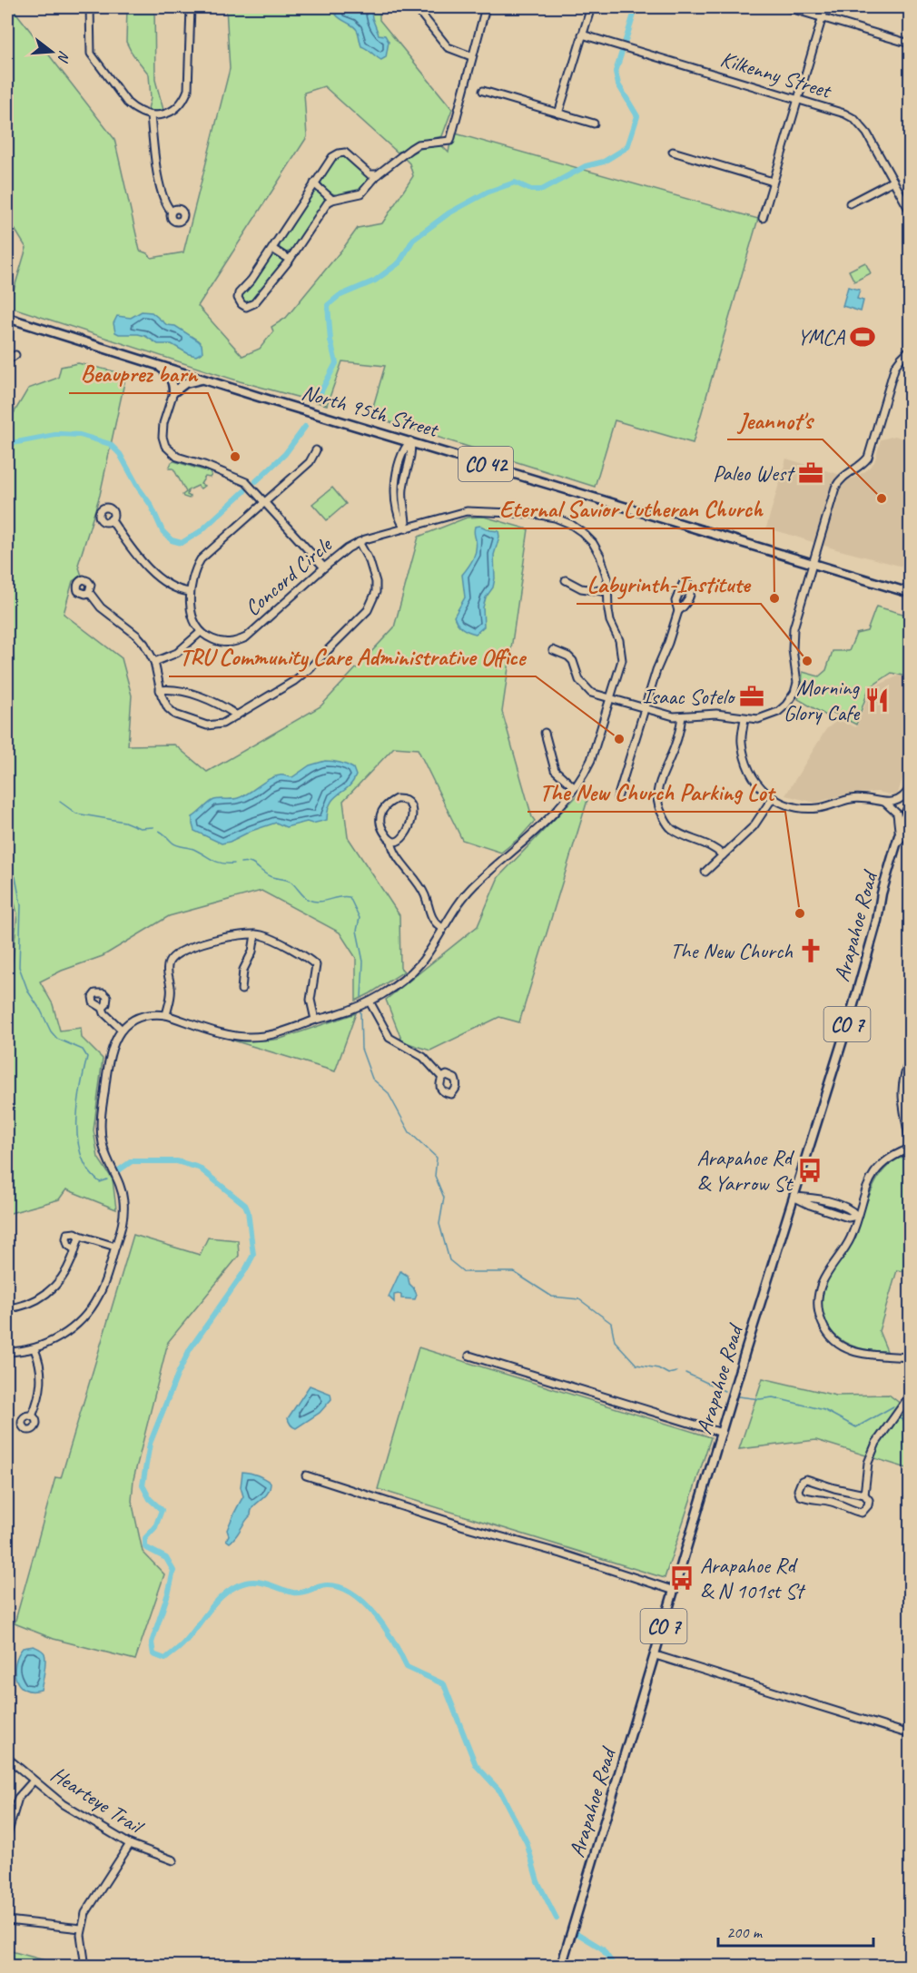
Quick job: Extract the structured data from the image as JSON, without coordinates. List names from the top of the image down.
{
  "streets": {
    "main road": [
      "North 95th Street",
      "CO 42",
      "Arapahoe Road",
      "CO 7"
    ],
    "street": ["Kilkenny Street", "Concord Circle", "Hearteye Trail"]
  },
  "places": {
    "sports": ["YMCA"],
    "other": [
      "Beauprez barn",
      "Jeannot's",
      "Eternal Savior Lutheran Church",
      "Labyrinth-Institute",
      "TRU Community Care Administrative Office",
      "The New Church Parking Lot"
    ],
    "office": ["Paleo West", "Isaac Sotelo"],
    "restaurant": ["Morning Glory Cafe"],
    "church": ["The New Church"],
    "bus stop": ["Arapahoe Rd & Yarrow St", "Arapahoe Rd & N 101st St"]
  },
  "scale_bar": "200 m",
  "north": "right"
}
